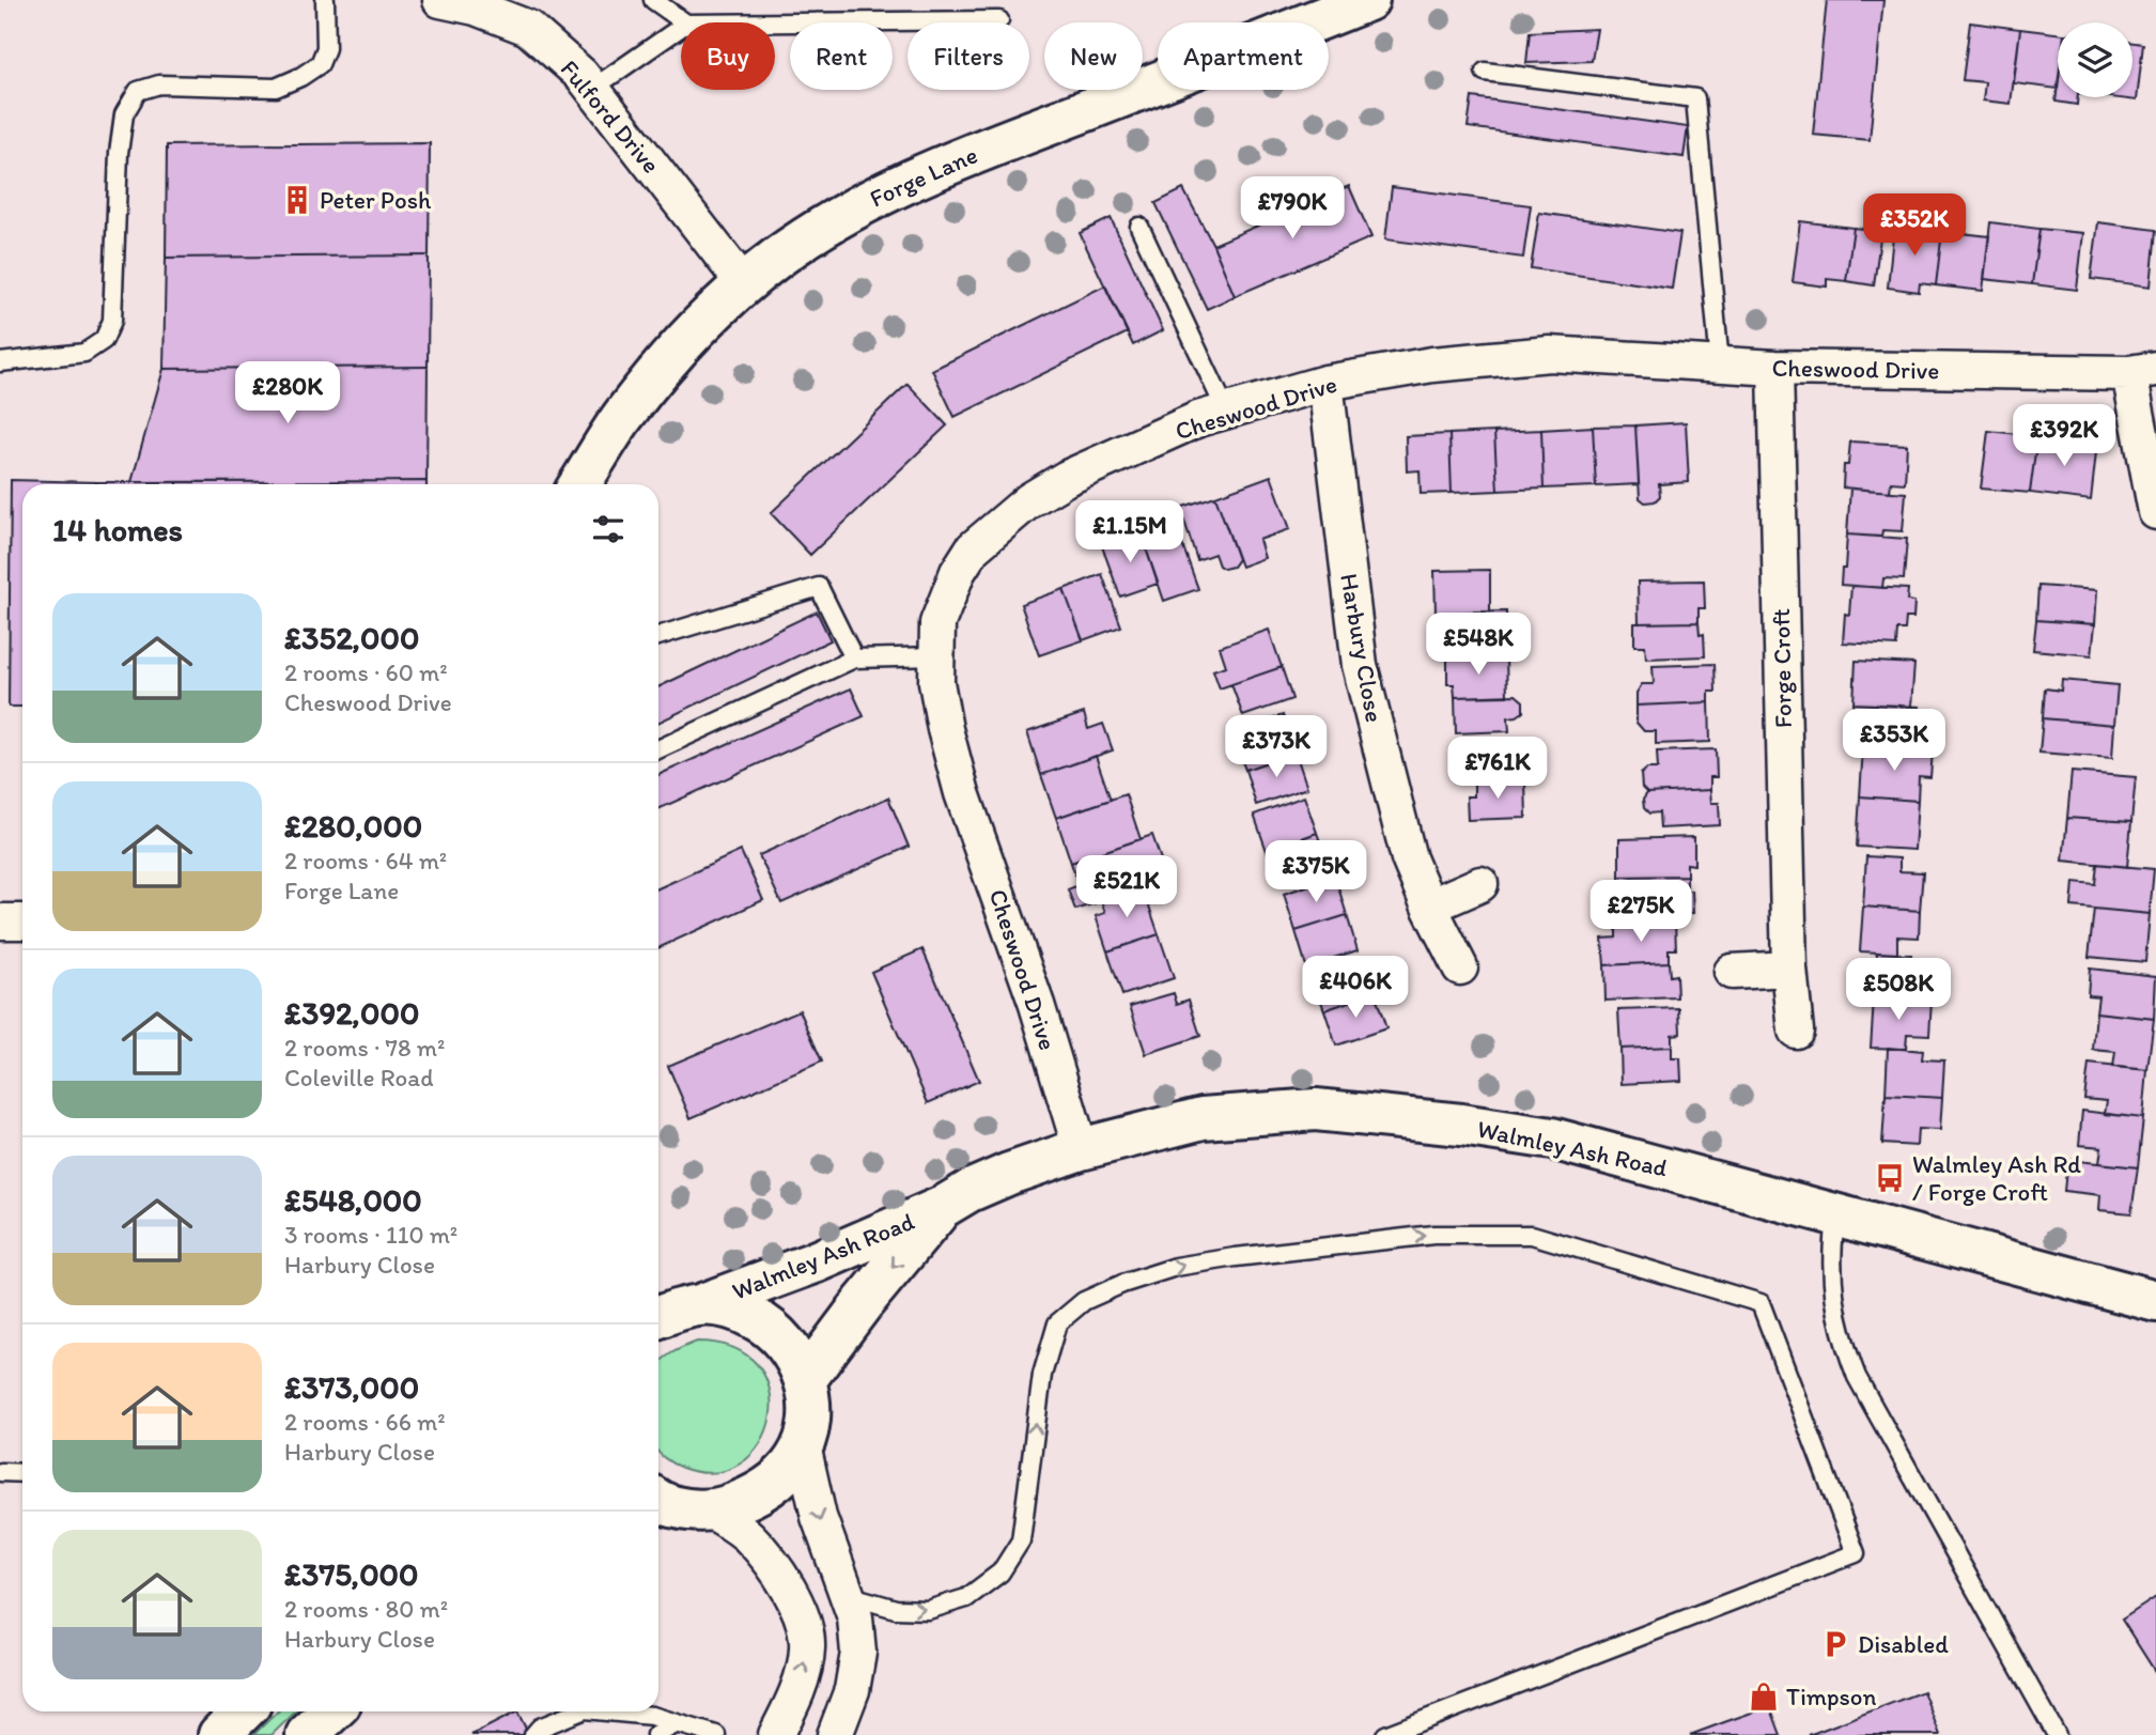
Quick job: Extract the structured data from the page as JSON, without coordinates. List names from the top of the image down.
{
  "streets": {
    "street": [
      "Fulford Drive",
      "Forge Lane",
      "Cheswood Drive",
      "Harbury Close",
      "Forge Croft",
      "Walmley Ash Road"
    ]
  },
  "crossings": [
    ["Fulford Drive", "Forge Lane"],
    ["Cheswood Drive", "Harbury Close"],
    ["Cheswood Drive", "Forge Croft"],
    ["Cheswood Drive", "Walmley Ash Road"]
  ],
  "places": {
    "building": ["Peter Posh"],
    "bus stop": ["Walmley Ash Rd / Forge Croft"],
    "parking": ["Disabled"],
    "shop": ["Timpson"]
  },
  "page": {
    "chip": [
      "Buy",
      "Rent",
      "Filters",
      "New",
      "Apartment"
    ],
    "price": [
      "£790K",
      "£352K",
      "£280K",
      "£392K",
      "£1.15M",
      "£548K",
      "£353K",
      "£373K",
      "£761K",
      "£375K",
      "£521K",
      "£275K",
      "£406K",
      "£508K"
    ],
    "heading": "14 homes",
    "list": [
      {
        "name": "£352,000",
        "note": "2 rooms · 60 m² · Cheswood Drive"
      },
      {
        "name": "£280,000",
        "note": "2 rooms · 64 m² · Forge Lane"
      },
      {
        "name": "£392,000",
        "note": "2 rooms · 78 m² · Coleville Road"
      },
      {
        "name": "£548,000",
        "note": "3 rooms · 110 m² · Harbury Close"
      },
      {
        "name": "£373,000",
        "note": "2 rooms · 66 m² · Harbury Close"
      },
      {
        "name": "£375,000",
        "note": "2 rooms · 80 m² · Harbury Close"
      }
    ]
  }
}
